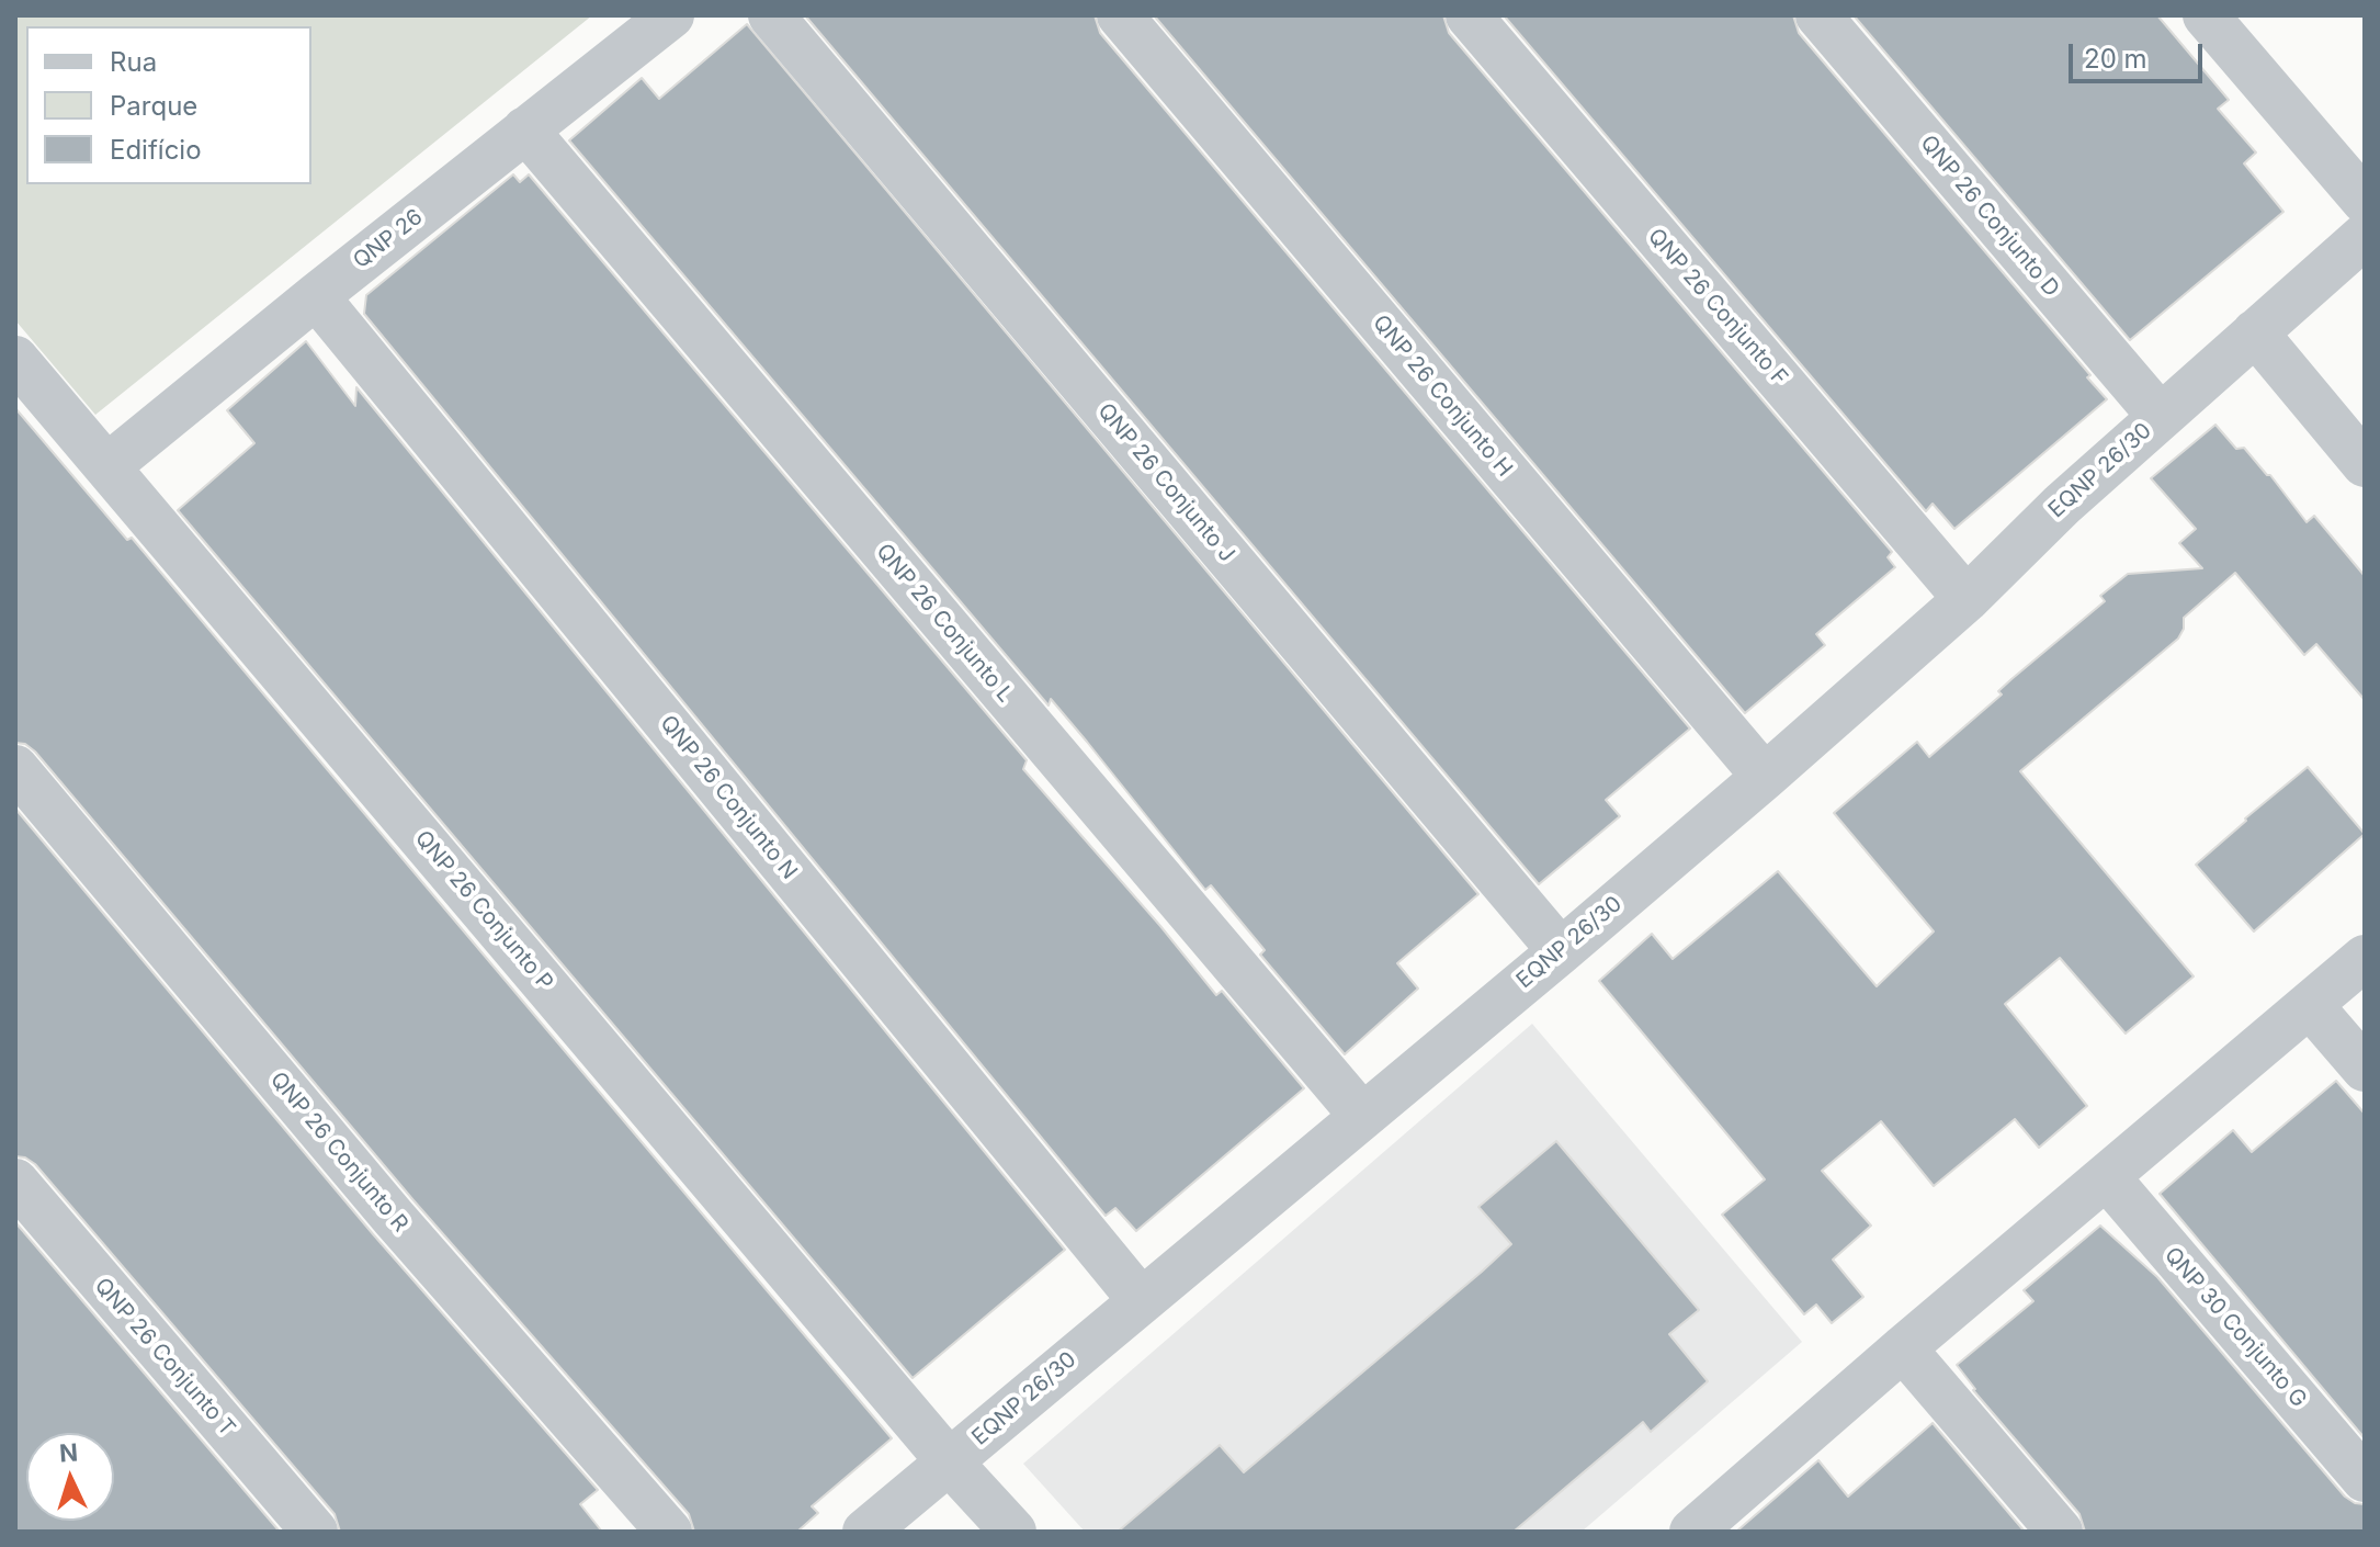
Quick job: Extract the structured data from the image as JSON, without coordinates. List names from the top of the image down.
{
  "streets": {
    "street": [
      "QNP 26 Conjunto D",
      "QNP 26",
      "QNP 26 Conjunto F",
      "QNP 26 Conjunto H",
      "EQNP 26/30",
      "QNP 26 Conjunto J",
      "QNP 26 Conjunto L",
      "QNP 26 Conjunto N",
      "QNP 26 Conjunto P",
      "QNP 26 Conjunto R",
      "QNP 30 Conjunto G",
      "QNP 26 Conjunto T"
    ]
  },
  "crossings": [
    ["QNP 26 Conjunto D", "EQNP 26/30"],
    ["QNP 26", "QNP 26 Conjunto L"],
    ["QNP 26", "QNP 26 Conjunto N"],
    ["QNP 26", "QNP 26 Conjunto P"],
    ["QNP 26 Conjunto F", "EQNP 26/30"],
    ["QNP 26 Conjunto H", "EQNP 26/30"],
    ["EQNP 26/30", "QNP 26 Conjunto J"],
    ["EQNP 26/30", "QNP 26 Conjunto L"],
    ["EQNP 26/30", "QNP 26 Conjunto N"],
    ["EQNP 26/30", "QNP 26 Conjunto P"]
  ],
  "legend": ["Rua", "Parque", "Edifício"],
  "scale_bar": "20 m",
  "north": "top"
}
